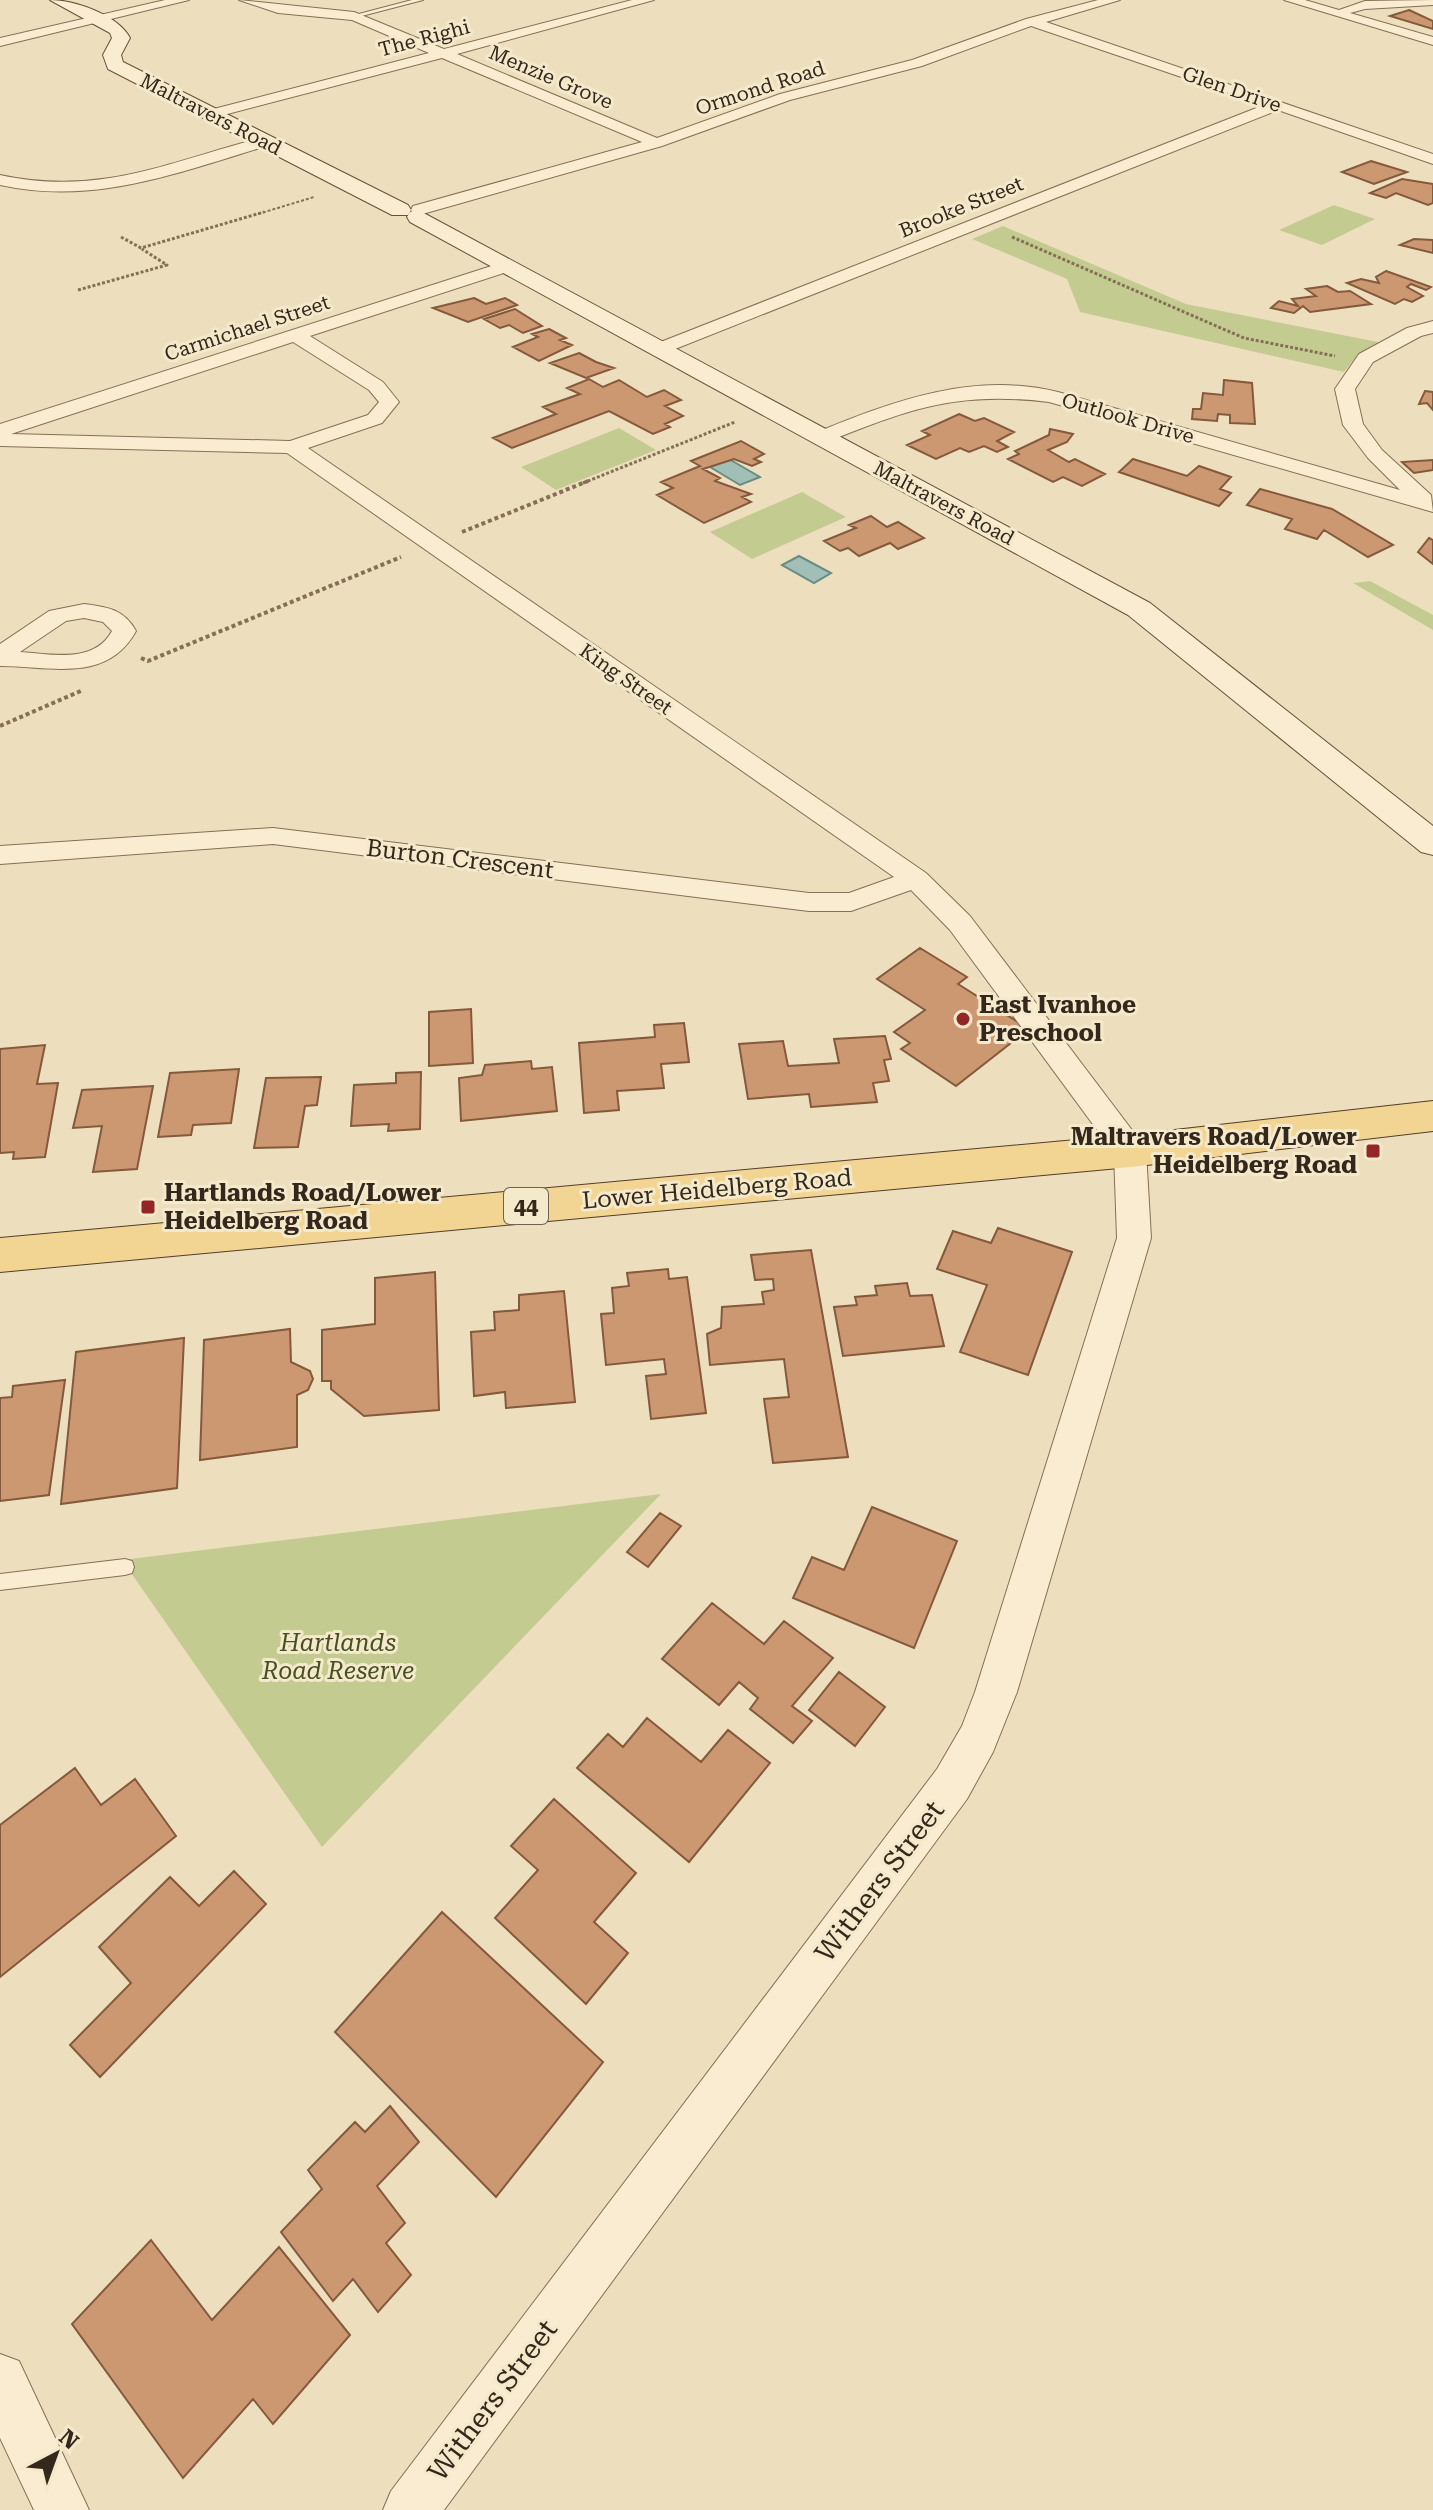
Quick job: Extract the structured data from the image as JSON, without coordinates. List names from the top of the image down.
{
  "streets": {
    "main road": ["Lower Heidelberg Road", "44"],
    "street": [
      "The Righi",
      "Menzie Grove",
      "Ormond Road",
      "Glen Drive",
      "Maltravers Road",
      "Brooke Street",
      "Carmichael Street",
      "Outlook Drive",
      "King Street",
      "Burton Crescent",
      "Withers Street"
    ]
  },
  "crossings": [
    ["The Righi", "Menzie Grove"],
    ["The Righi", "Maltravers Road"],
    ["Menzie Grove", "Ormond Road"],
    ["Ormond Road", "Glen Drive"],
    ["Ormond Road", "Maltravers Road"],
    ["Glen Drive", "Brooke Street"],
    ["Maltravers Road", "Brooke Street"],
    ["Maltravers Road", "Carmichael Street"],
    ["Maltravers Road", "Outlook Drive"],
    ["King Street", "Burton Crescent"],
    ["King Street", "Lower Heidelberg Road"],
    ["King Street", "Withers Street"],
    ["Lower Heidelberg Road", "Withers Street"]
  ],
  "parks": ["Hartlands Road Reserve"],
  "places": {
    "other": ["East Ivanhoe Preschool"],
    "transit": ["Maltravers Road/Lower Heidelberg Road", "Hartlands Road/Lower Heidelberg Road"]
  },
  "north": "top right"
}
